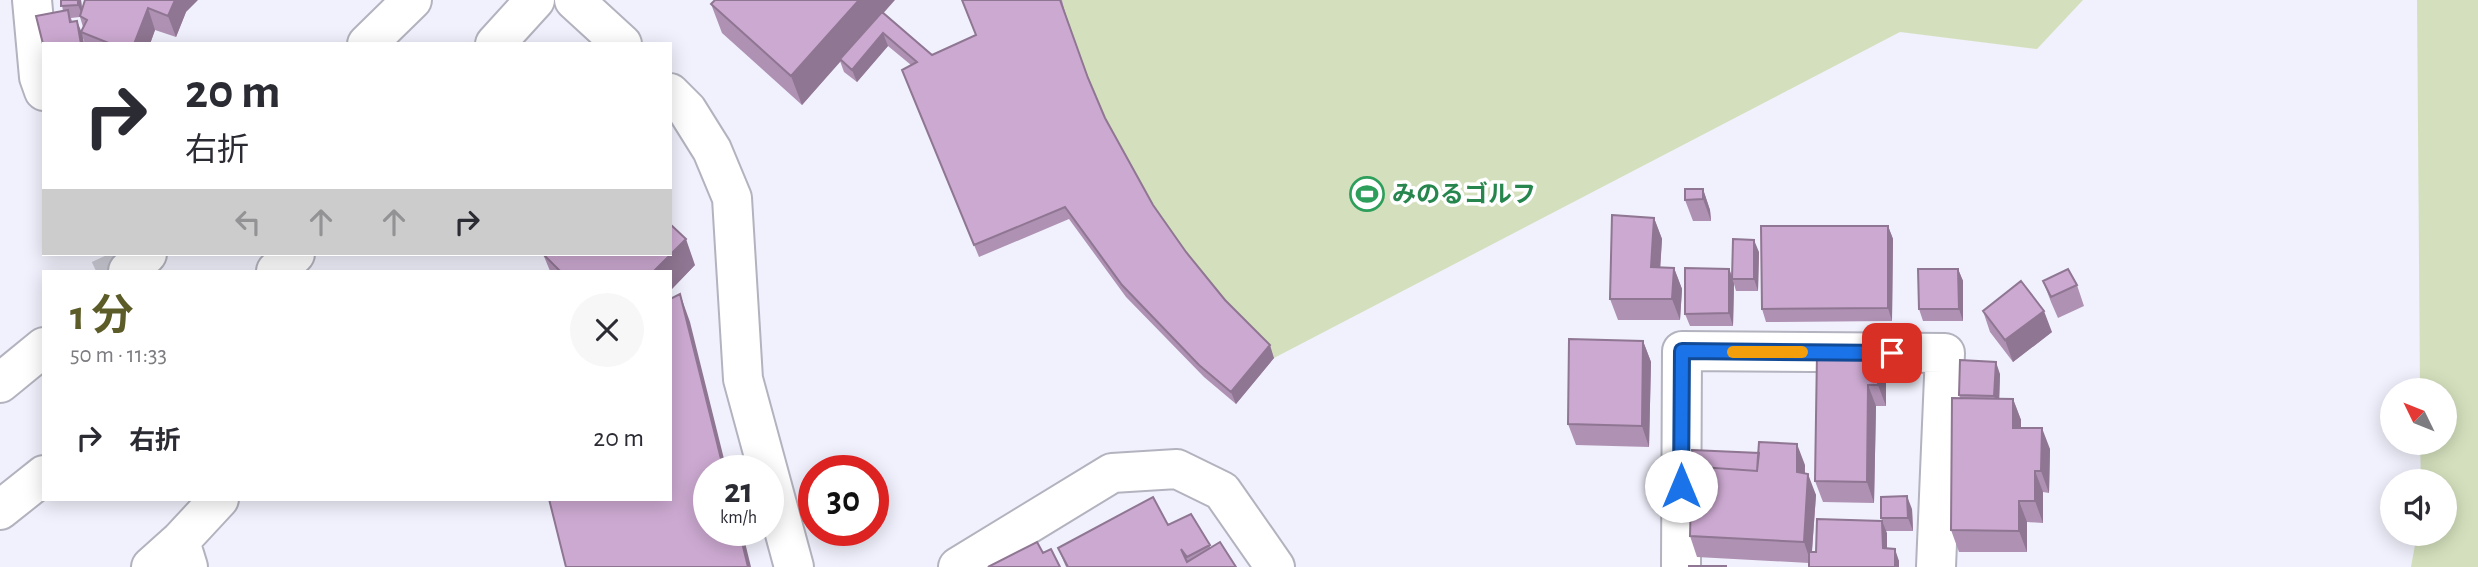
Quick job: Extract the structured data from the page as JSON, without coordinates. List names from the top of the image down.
{
  "places": {
    "sports": ["みのるゴルフ"]
  },
  "north": "top left",
  "page": {
    "turn": ["20 m", "右折"],
    "heading": ["1 分", "50 m · 11:33"],
    "list": [
      {
        "name": "右折",
        "value": "20 m"
      }
    ],
    "speed": "21 km/h",
    "limit": "30"
  }
}
